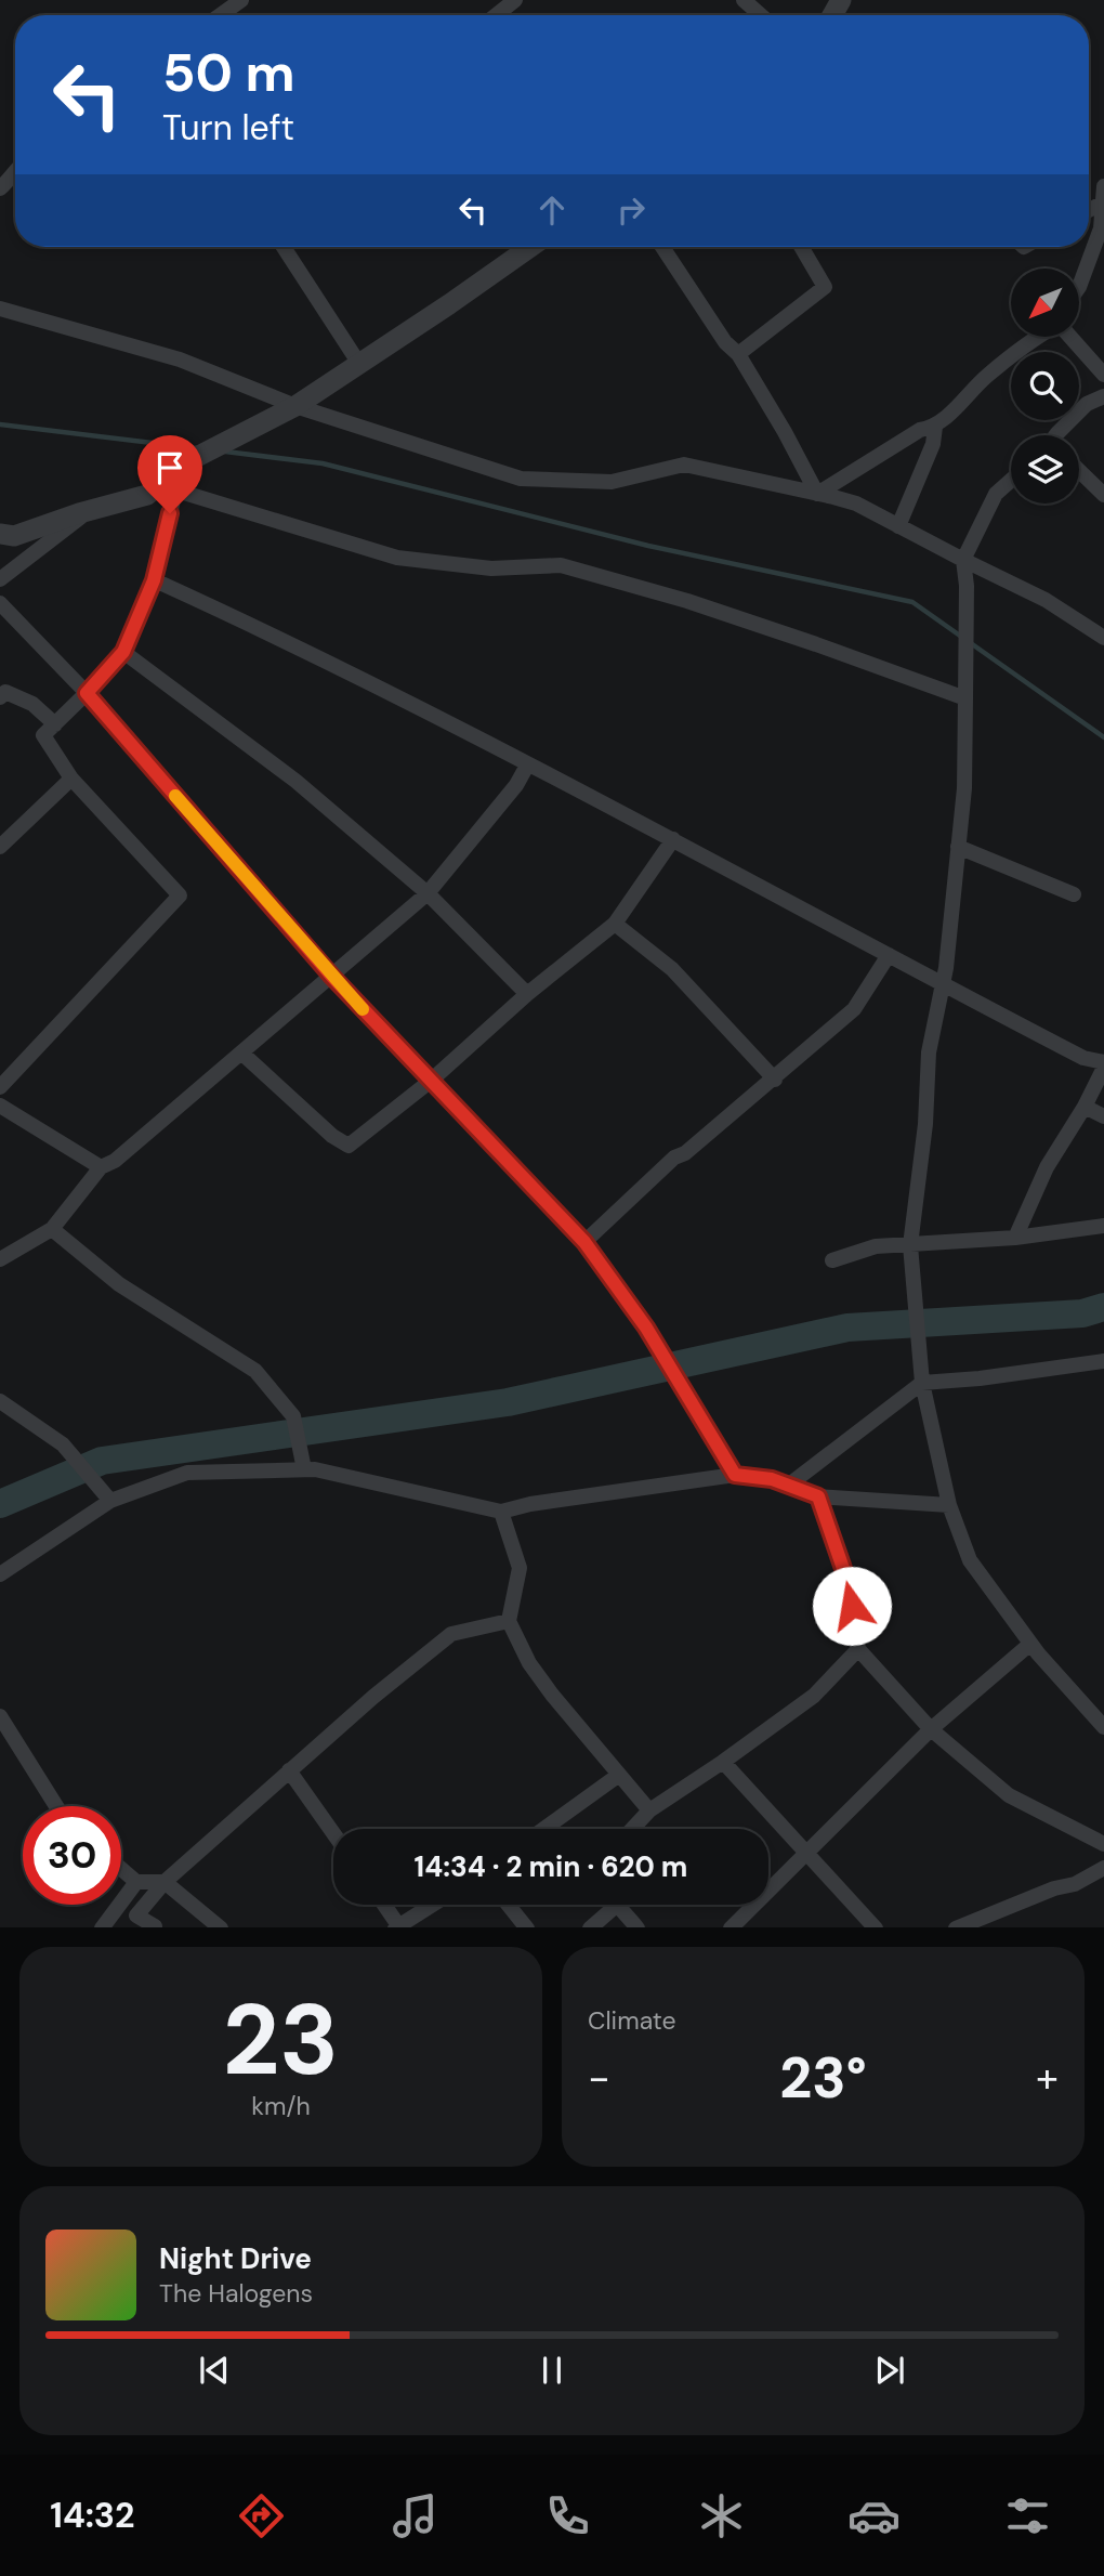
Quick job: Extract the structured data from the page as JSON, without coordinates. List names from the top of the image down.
{
  "north": "bottom left",
  "page": {
    "turn": ["50 m", "Turn left"],
    "limit": "30",
    "trip": "14:34 · 2 min · 620 m",
    "tile": [
      ["23", "km/h"],
      "Climate"
    ],
    "heat": ["−", "23°", "+"],
    "song": ["Night Drive", "The Halogens"],
    "tabs": "14:32"
  }
}
